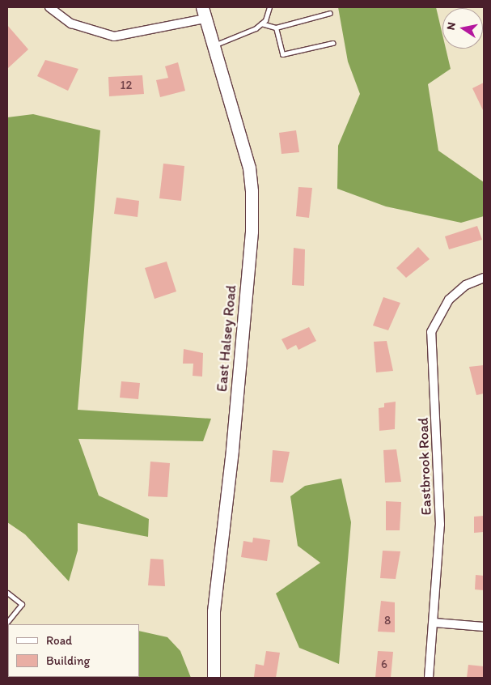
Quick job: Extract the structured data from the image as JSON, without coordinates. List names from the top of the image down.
{
  "streets": {
    "street": ["East Halsey Road", "Eastbrook Road"]
  },
  "house_numbers": ["12", "8", "6"],
  "legend": ["Road", "Building"],
  "north": "left"
}
